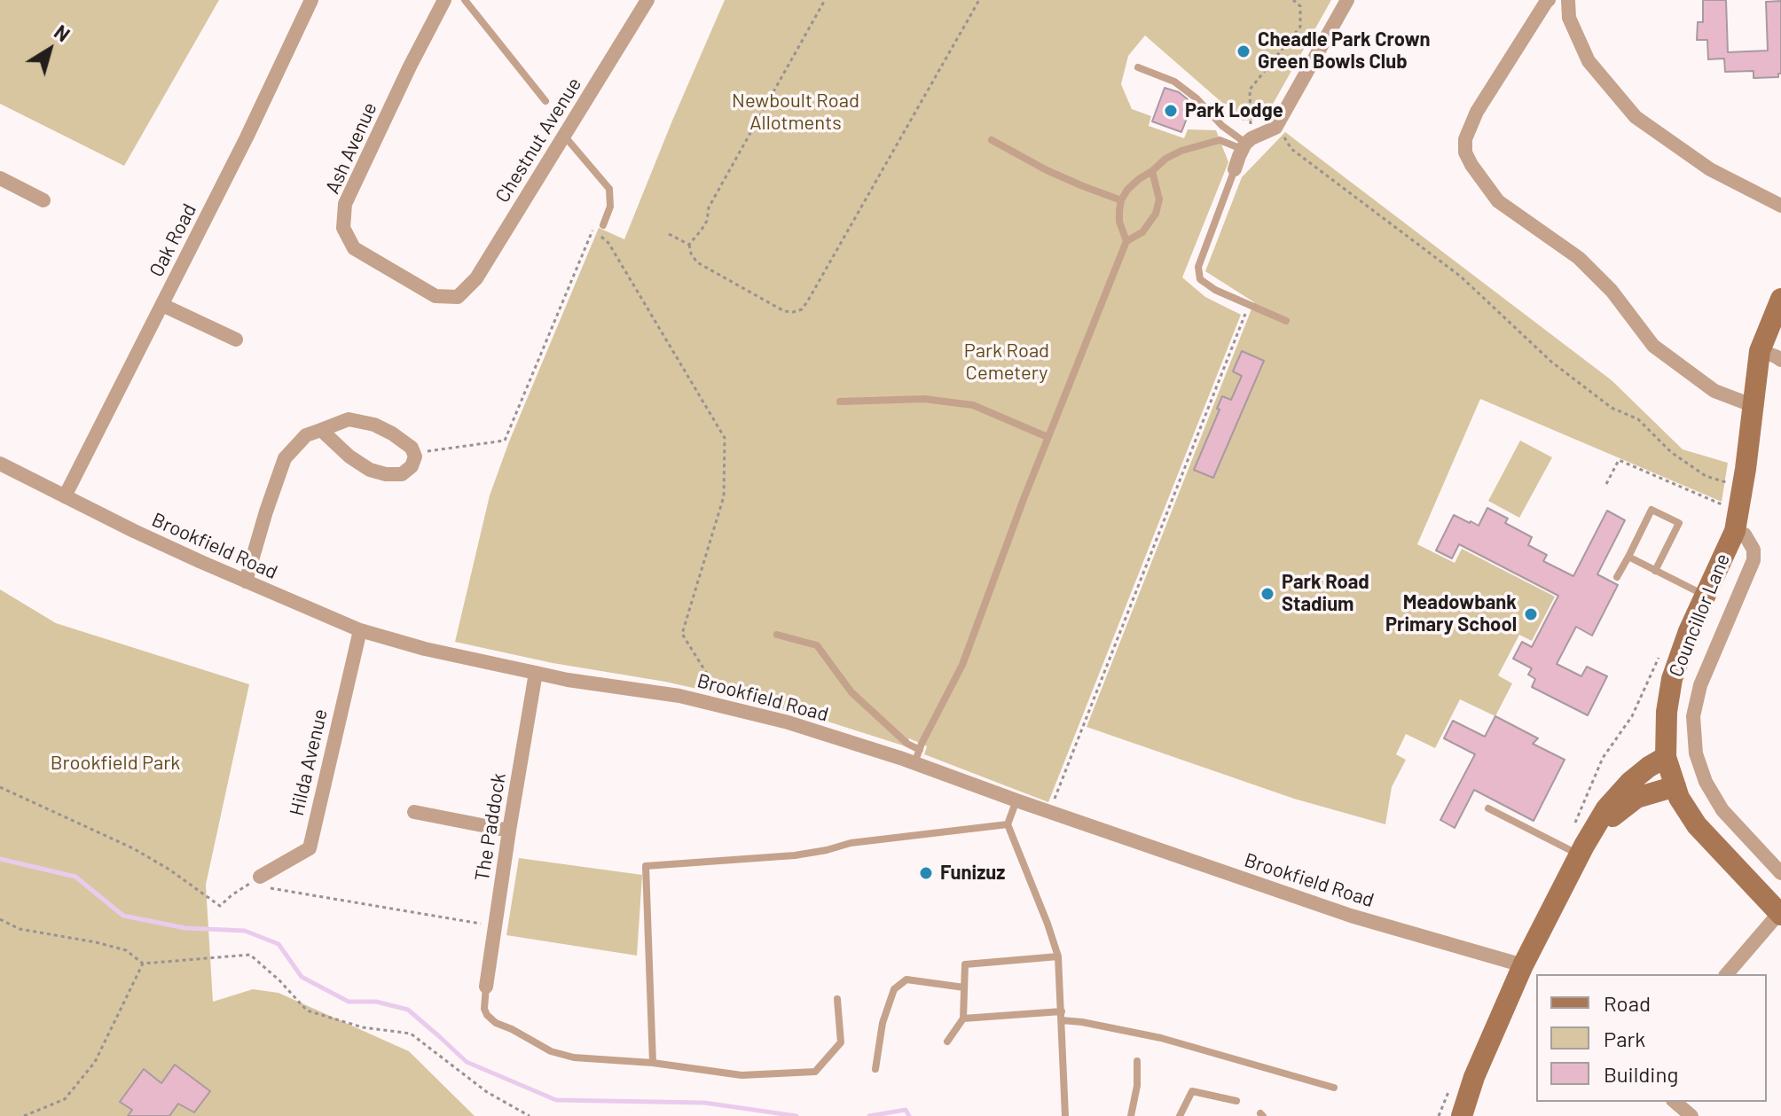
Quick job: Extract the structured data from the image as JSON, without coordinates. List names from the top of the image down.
{
  "streets": {
    "street": [
      "Chestnut Avenue",
      "Ash Avenue",
      "Oak Road",
      "Brookfield Road",
      "Councillor Lane",
      "Hilda Avenue",
      "The Paddock"
    ]
  },
  "crossings": [
    ["Chestnut Avenue", "Ash Avenue"],
    ["Oak Road", "Brookfield Road"],
    ["Brookfield Road", "Hilda Avenue"],
    ["Brookfield Road", "The Paddock"]
  ],
  "parks": ["Newboult Road Allotments", "Park Road Cemetery", "Brookfield Park"],
  "places": [
    "Cheadle Park Crown Green Bowls Club",
    "Park Lodge",
    "Park Road Stadium",
    "Meadowbank Primary School",
    "Funizuz"
  ],
  "legend": ["Road", "Park", "Building"],
  "north": "top right"
}
